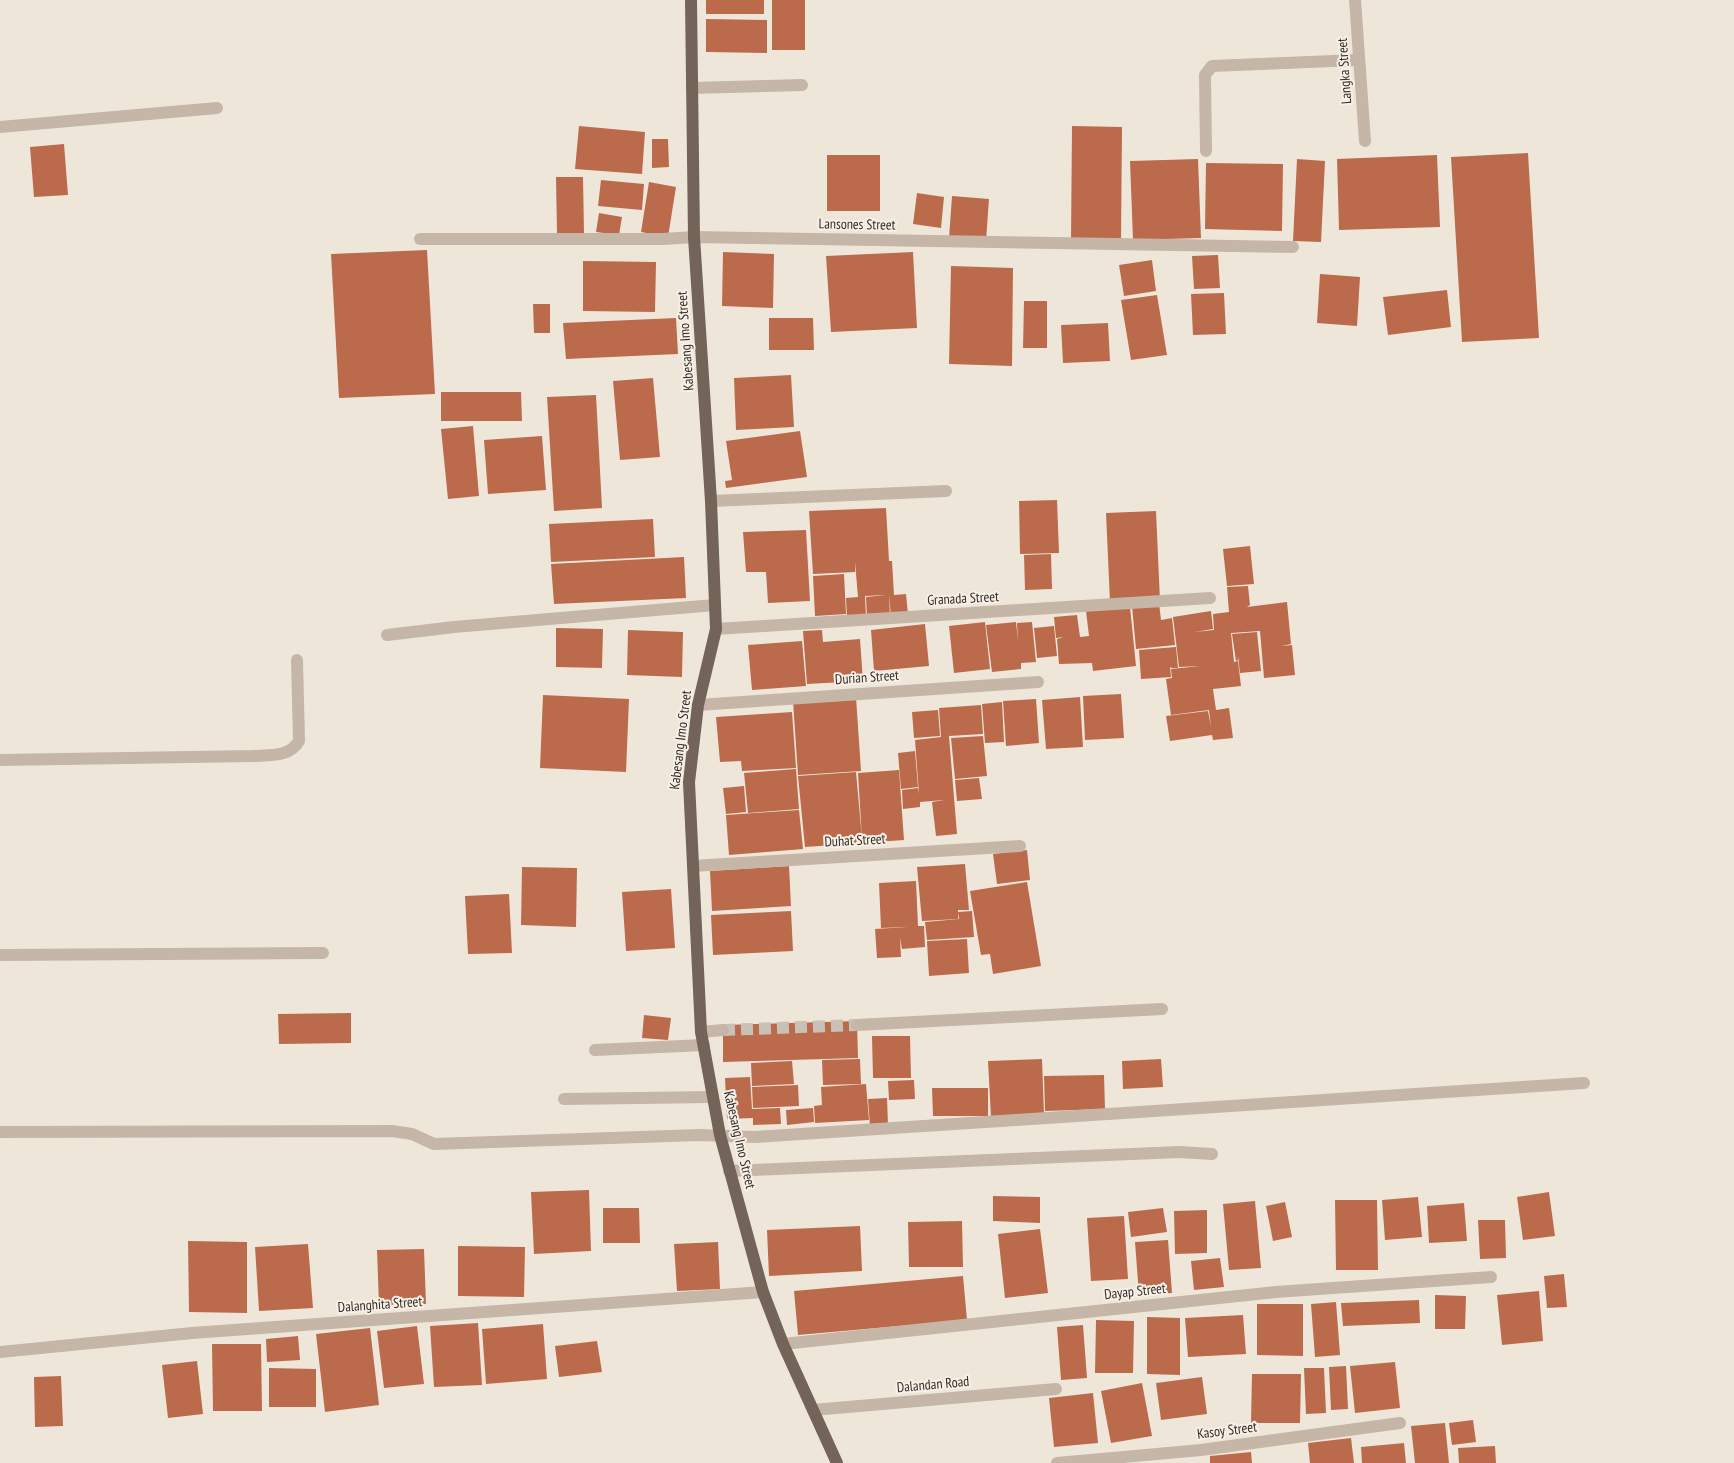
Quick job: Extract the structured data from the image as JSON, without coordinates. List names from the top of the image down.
{
  "streets": {
    "main road": ["Kabesang Imo Street"],
    "street": [
      "Langka Street",
      "Lansones Street",
      "Granada Street",
      "Durian Street",
      "Duhat Street",
      "Dayap Street",
      "Dalanghita Street",
      "Dalandan Road",
      "Kasoy Street"
    ]
  },
  "crossings": [
    ["Lansones Street", "Kabesang Imo Street"],
    ["Kabesang Imo Street", "Granada Street"],
    ["Kabesang Imo Street", "Durian Street"],
    ["Kabesang Imo Street", "Duhat Street"],
    ["Kabesang Imo Street", "Dayap Street"],
    ["Kabesang Imo Street", "Dalanghita Street"],
    ["Kabesang Imo Street", "Dalandan Road"]
  ]
}
